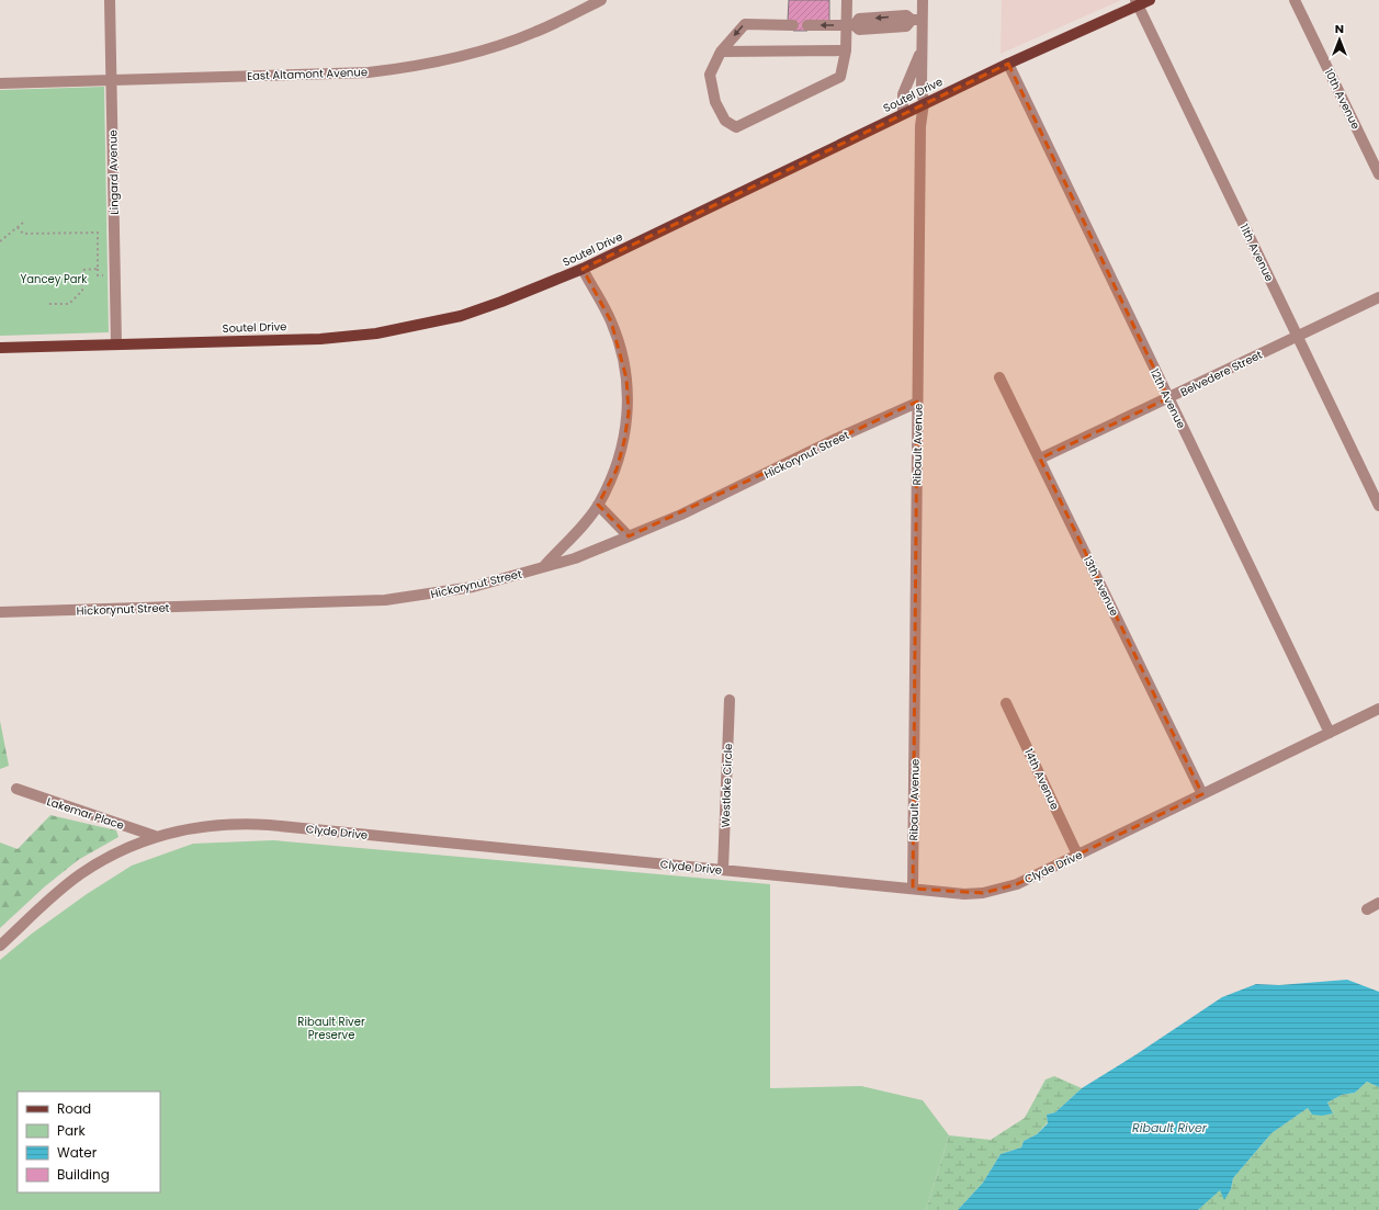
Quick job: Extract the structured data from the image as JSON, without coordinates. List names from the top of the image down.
{
  "streets": {
    "main road": ["Soutel Drive"],
    "street": [
      "East Altamont Avenue",
      "10th Avenue",
      "Lingard Avenue",
      "11th Avenue",
      "Belvedere Street",
      "12th Avenue",
      "Ribault Avenue",
      "Hickorynut Street",
      "13th Avenue",
      "14th Avenue",
      "Westlake Circle",
      "Lakemar Place",
      "Clyde Drive"
    ]
  },
  "crossings": [
    ["East Altamont Avenue", "Lingard Avenue"],
    ["Soutel Drive", "Lingard Avenue"],
    ["Soutel Drive", "11th Avenue"],
    ["Soutel Drive", "12th Avenue"],
    ["Soutel Drive", "Ribault Avenue"],
    ["11th Avenue", "Belvedere Street"],
    ["Belvedere Street", "12th Avenue"],
    ["Belvedere Street", "13th Avenue"],
    ["12th Avenue", "Clyde Drive"],
    ["Ribault Avenue", "Hickorynut Street"],
    ["Ribault Avenue", "Clyde Drive"],
    ["13th Avenue", "Clyde Drive"],
    ["14th Avenue", "Clyde Drive"],
    ["Westlake Circle", "Clyde Drive"],
    ["Lakemar Place", "Clyde Drive"]
  ],
  "water": ["Ribault River"],
  "parks": ["Yancey Park", "Ribault River Preserve"],
  "legend": [
    "Road",
    "Park",
    "Water",
    "Building"
  ],
  "north": "top"
}
